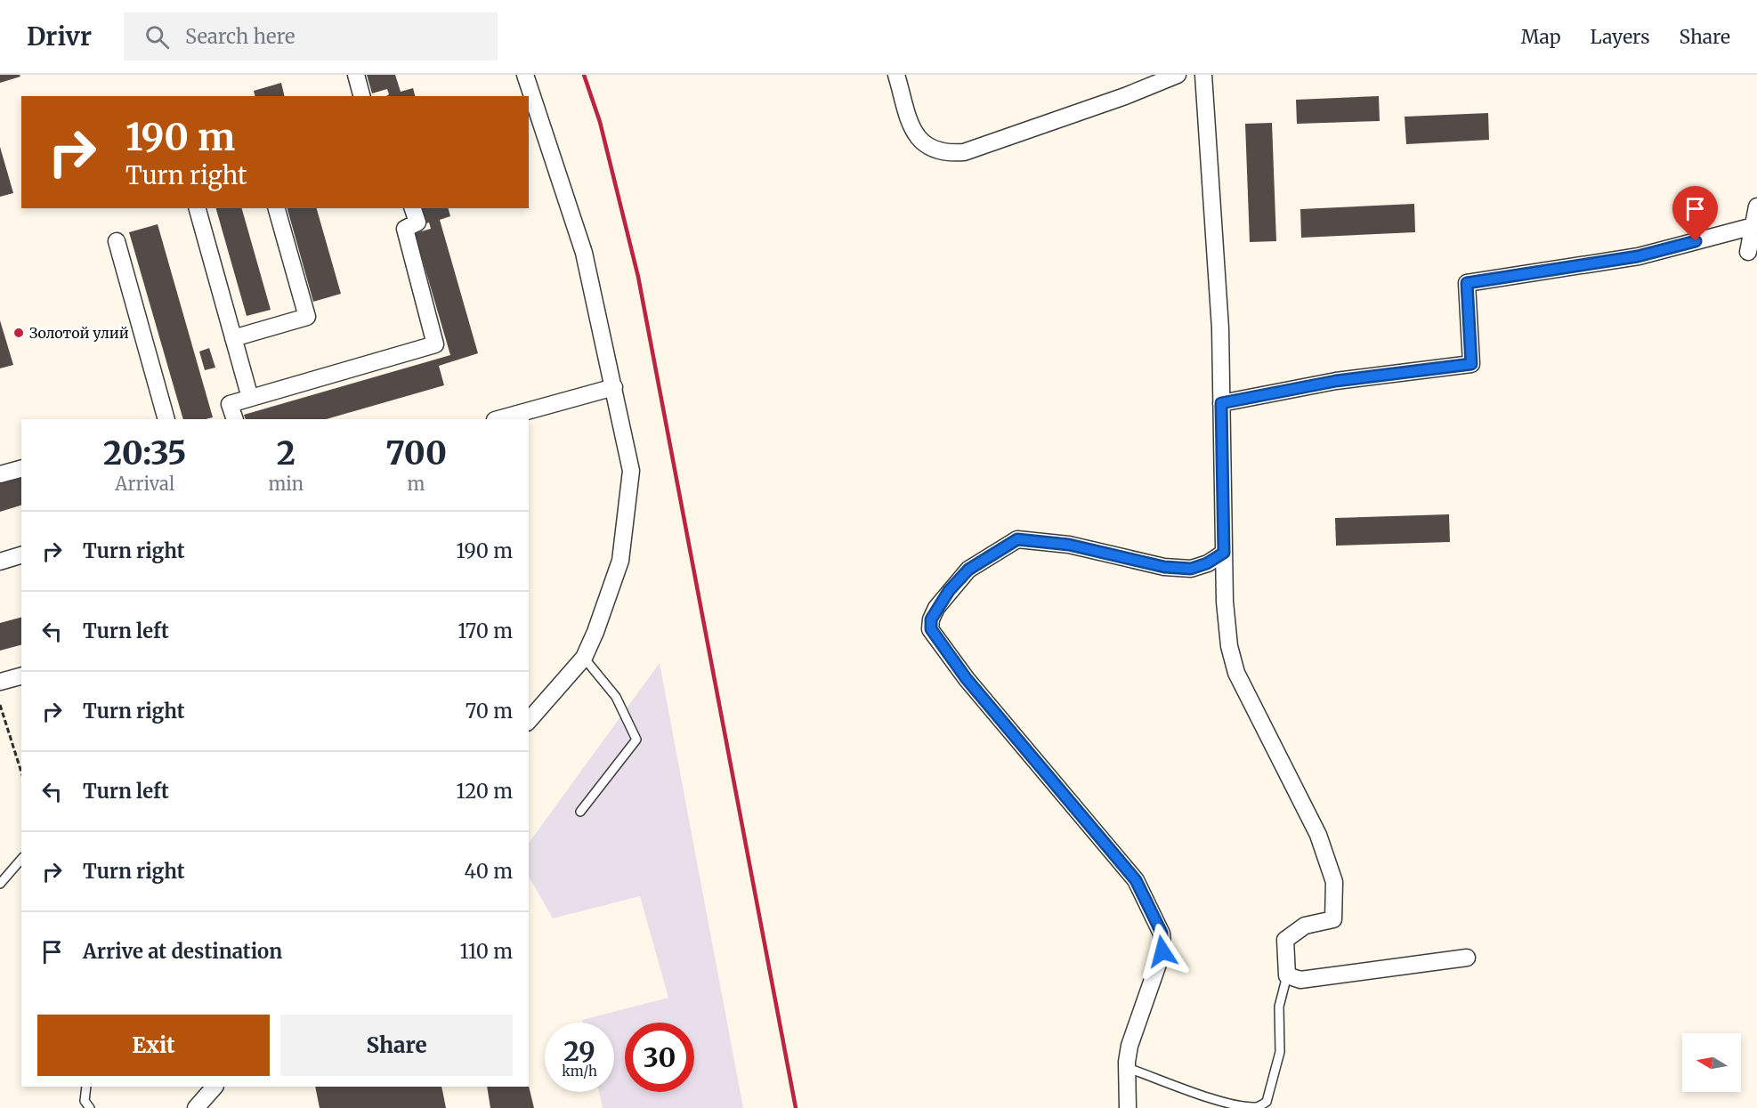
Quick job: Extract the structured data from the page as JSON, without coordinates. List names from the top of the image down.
{
  "places": ["Золотой улий"],
  "north": "left",
  "page": {
    "header": "Drivr",
    "search": "Search here",
    "nav": ["Map", "Layers", "Share"],
    "turn": ["190 m", "Turn right"],
    "eta": [
      "20:35",
      "Arrival",
      "2",
      "min",
      "700",
      "m"
    ],
    "list": [
      {
        "name": "Turn right",
        "value": "190 m"
      },
      {
        "name": "Turn left",
        "value": "170 m"
      },
      {
        "name": "Turn right",
        "value": "70 m"
      },
      {
        "name": "Turn left",
        "value": "120 m"
      },
      {
        "name": "Turn right",
        "value": "40 m"
      },
      {
        "name": "Arrive at destination",
        "value": "110 m"
      }
    ],
    "buttons": ["Exit", "Share"],
    "speed": "29 km/h",
    "limit": "30"
  }
}
